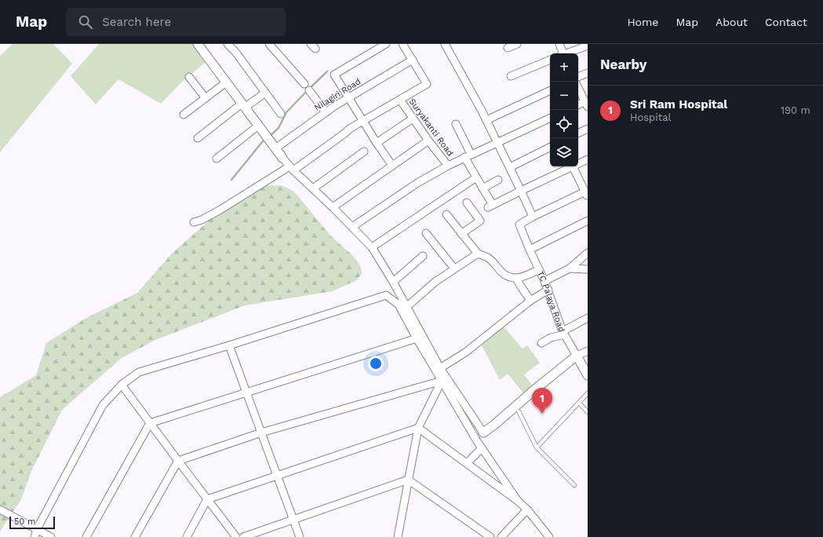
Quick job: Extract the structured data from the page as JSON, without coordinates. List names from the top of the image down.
{
  "streets": {
    "street": ["Nilagiri Road", "Suryakanti Road", "TC Palaya Road"]
  },
  "scale_bar": "50 m",
  "page": {
    "header": "Map",
    "search": "Search here",
    "nav": [
      "Home",
      "Map",
      "About",
      "Contact"
    ],
    "heading": "Nearby",
    "map_buttons": ["+", "−"],
    "list": [
      {
        "mark": "1",
        "name": "Sri Ram Hospital",
        "note": "Hospital",
        "value": "190 m"
      }
    ],
    "pins": "1",
    "scale": "50 m"
  }
}
